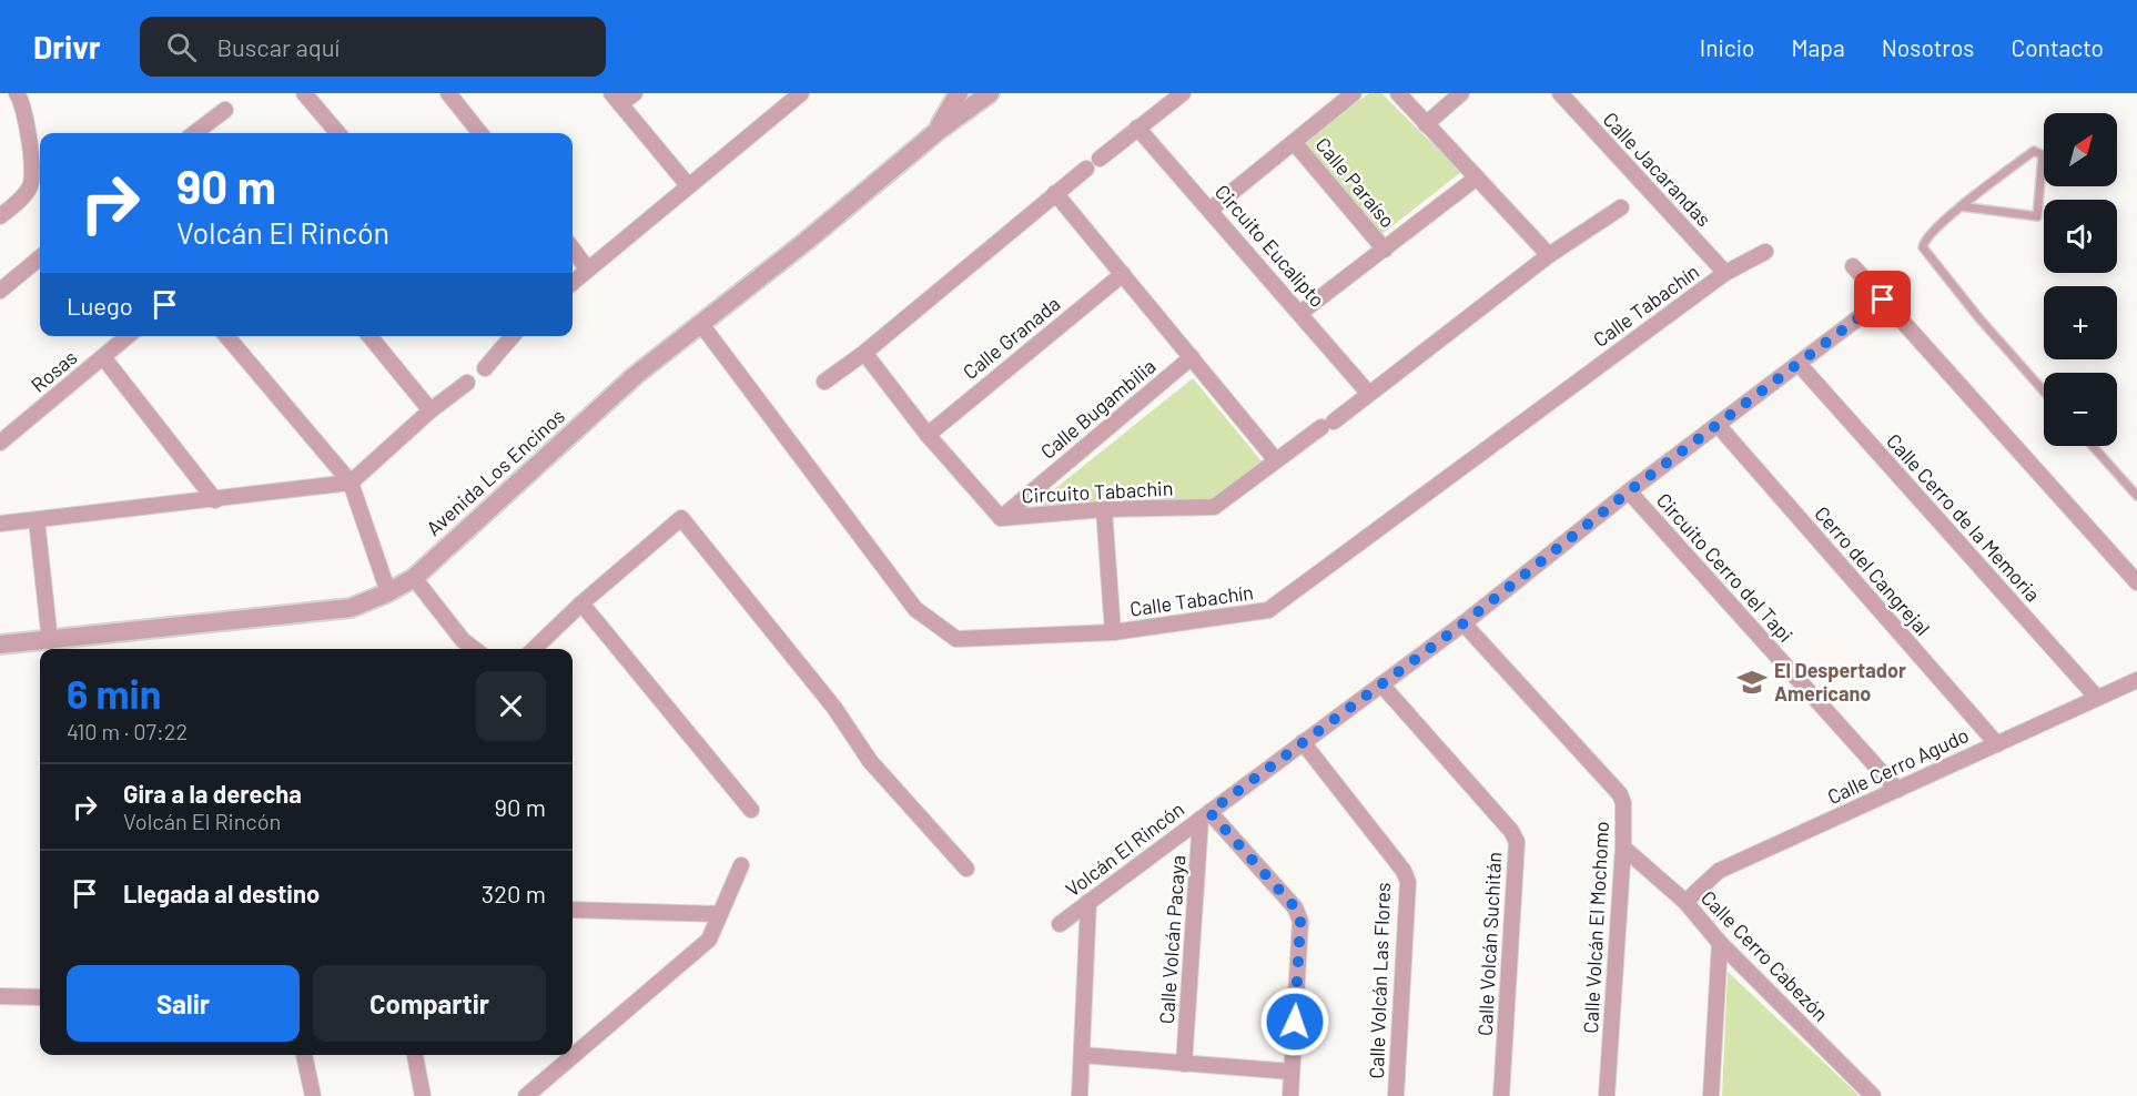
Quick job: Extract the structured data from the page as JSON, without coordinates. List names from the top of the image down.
{
  "streets": {
    "street": [
      "Calle Jacarandas",
      "Calle Paraíso",
      "Circuito Eucalipto",
      "Calle Tabachín",
      "Calle Granada",
      "Rosas",
      "Calle Bugambilia",
      "Avenida Los Encinos",
      "Circuito Tabachin",
      "Calle Cerro de la Memoria",
      "Circuito Cerro del Tapi",
      "Cerro del Cangrejal",
      "Calle Cerro Agudo",
      "Volcán El Rincón",
      "Calle Volcán El Mochomo",
      "Calle Volcán Pacaya",
      "Calle Volcán Suchitán",
      "Calle Cerro Cabezón",
      "Calle Volcán Las Flores"
    ]
  },
  "crossings": [
    ["Calle Jacarandas", "Calle Tabachín"],
    ["Circuito Eucalipto", "Circuito Tabachin"],
    ["Calle Tabachín", "Avenida Los Encinos"],
    ["Calle Granada", "Circuito Tabachin"],
    ["Calle Bugambilia", "Circuito Tabachin"],
    ["Calle Cerro de la Memoria", "Calle Cerro Agudo"],
    ["Calle Cerro de la Memoria", "Volcán El Rincón"],
    ["Circuito Cerro del Tapi", "Calle Cerro Agudo"],
    ["Circuito Cerro del Tapi", "Volcán El Rincón"],
    ["Cerro del Cangrejal", "Calle Cerro Agudo"],
    ["Cerro del Cangrejal", "Volcán El Rincón"],
    ["Calle Cerro Agudo", "Calle Cerro Cabezón"],
    ["Volcán El Rincón", "Calle Volcán El Mochomo"],
    ["Volcán El Rincón", "Calle Volcán Pacaya"],
    ["Volcán El Rincón", "Calle Volcán Suchitán"],
    ["Volcán El Rincón", "Calle Volcán Las Flores"],
    ["Calle Volcán El Mochomo", "Calle Cerro Cabezón"]
  ],
  "places": {
    "school or university": ["El Despertador Americano"]
  },
  "north": "top right",
  "page": {
    "header": "Drivr",
    "search": "Buscar aquí",
    "nav": [
      "Inicio",
      "Mapa",
      "Nosotros",
      "Contacto"
    ],
    "map_buttons": ["+", "−"],
    "turn": ["90 m", "Volcán El Rincón"],
    "then": "Luego",
    "heading": ["6 min", "410 m · 07:22"],
    "list": [
      {
        "name": "Gira a la derecha",
        "note": "Volcán El Rincón",
        "value": "90 m"
      },
      {
        "name": "Llegada al destino",
        "value": "320 m"
      }
    ],
    "buttons": ["Salir", "Compartir"]
  }
}
